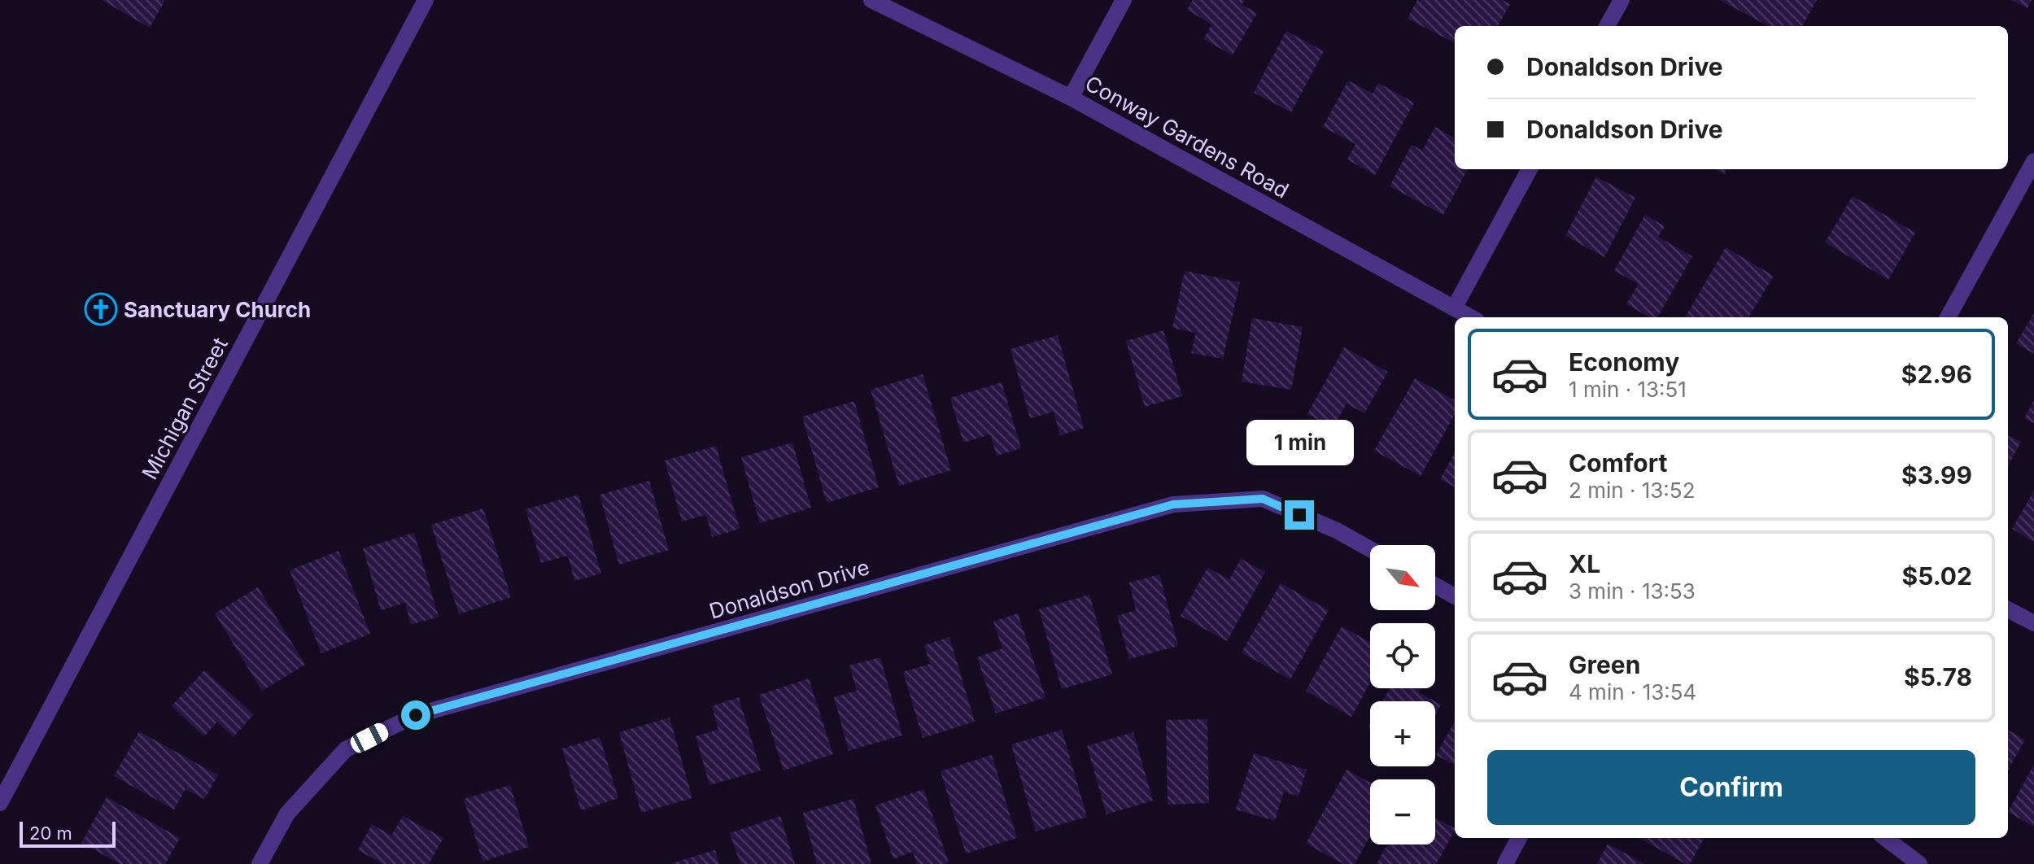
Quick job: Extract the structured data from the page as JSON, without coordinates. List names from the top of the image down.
{
  "streets": {
    "street": ["Conway Gardens Road", "Michigan Street", "Donaldson Drive"]
  },
  "places": {
    "church": ["Sanctuary Church"]
  },
  "scale_bar": "20 m",
  "north": "bottom right",
  "page": {
    "banner": ["Donaldson Drive", "Donaldson Drive"],
    "list": [
      {
        "name": "Economy",
        "note": "1 min · 13:51",
        "value": "$2.96"
      },
      {
        "name": "Comfort",
        "note": "2 min · 13:52",
        "value": "$3.99"
      },
      {
        "name": "XL",
        "note": "3 min · 13:53",
        "value": "$5.02"
      },
      {
        "name": "Green",
        "note": "4 min · 13:54",
        "value": "$5.78"
      }
    ],
    "bubble": "1 min",
    "map_buttons": ["+", "−"],
    "buttons": "Confirm",
    "scale": "20 m"
  }
}
